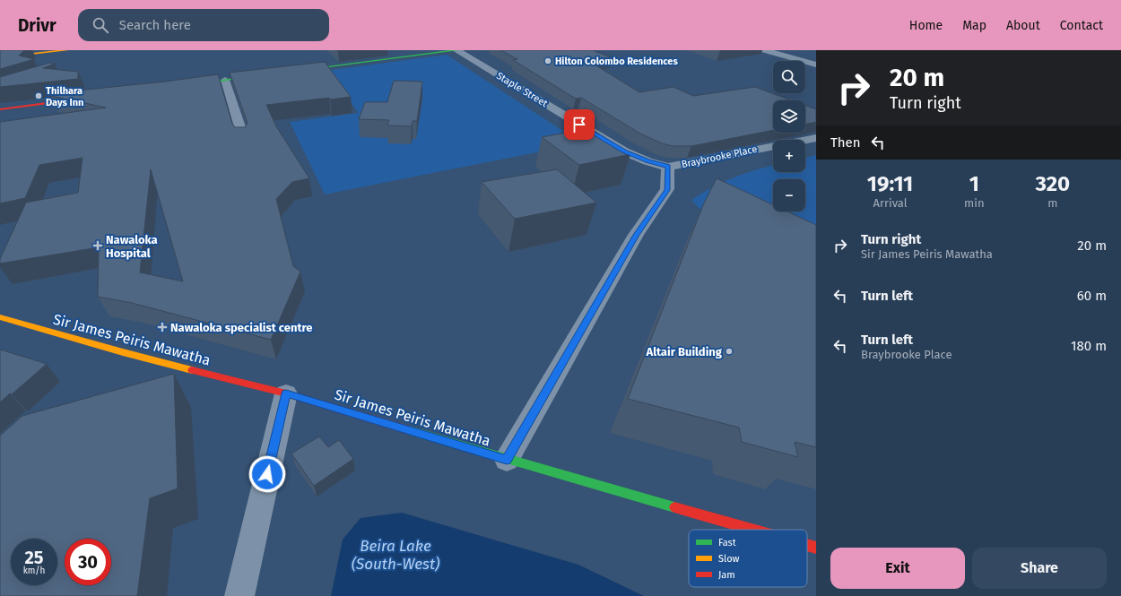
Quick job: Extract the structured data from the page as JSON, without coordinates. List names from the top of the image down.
{
  "streets": {
    "main road": ["Sir James Peiris Mawatha"],
    "street": ["Staple Street", "Braybrooke Place"]
  },
  "crossings": [
    ["Staple Street", "Braybrooke Place"]
  ],
  "water": ["Beira Lake (South-West)"],
  "places": {
    "other": ["Hilton Colombo Residences", "Thilhara Days Inn", "Altair Building"],
    "health": ["Nawaloka Hospital", "Nawaloka specialist centre"]
  },
  "legend": ["Fast", "Slow", "Jam"],
  "page": {
    "header": "Drivr",
    "search": "Search here",
    "nav": [
      "Home",
      "Map",
      "About",
      "Contact"
    ],
    "turn": ["20 m", "Turn right"],
    "map_buttons": ["+", "−"],
    "then": "Then",
    "eta": [
      "19:11",
      "Arrival",
      "1",
      "min",
      "320",
      "m"
    ],
    "list": [
      {
        "name": "Turn right",
        "note": "Sir James Peiris Mawatha",
        "value": "20 m"
      },
      {
        "name": "Turn left",
        "value": "60 m"
      },
      {
        "name": "Turn left",
        "note": "Braybrooke Place",
        "value": "180 m"
      }
    ],
    "speed": "25 km/h",
    "limit": "30",
    "buttons": ["Exit", "Share"]
  }
}
